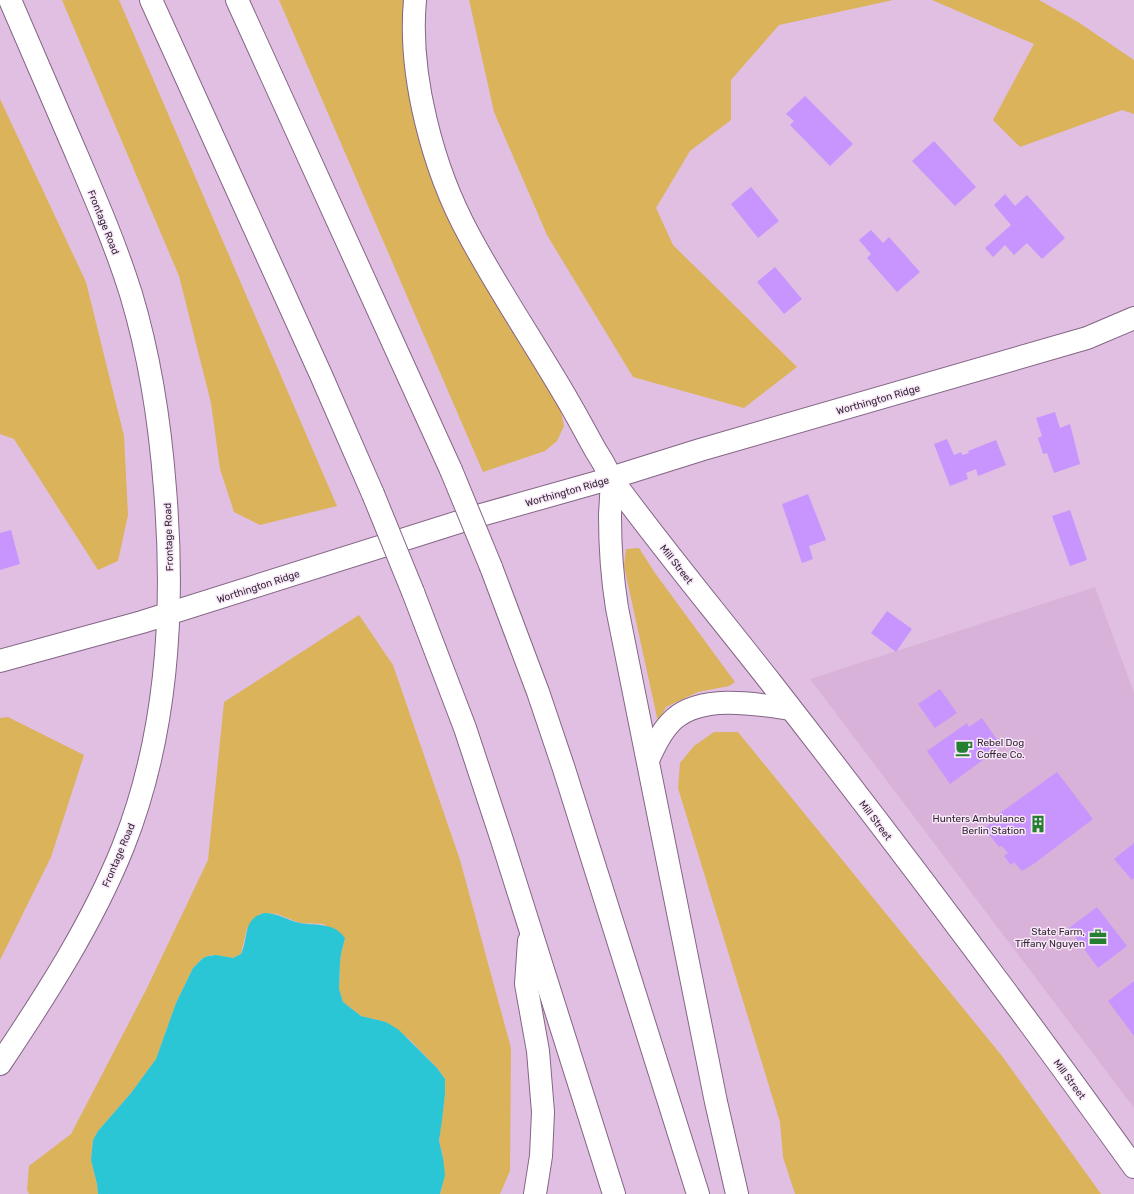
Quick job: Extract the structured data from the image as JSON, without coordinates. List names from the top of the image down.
{
  "streets": {
    "main road": ["Frontage Road", "Worthington Ridge", "Mill Street"]
  },
  "crossings": [
    ["Frontage Road", "Worthington Ridge"],
    ["Worthington Ridge", "Mill Street"]
  ],
  "places": {
    "cafe": ["Rebel Dog Coffee Co."],
    "building": ["Hunters Ambulance Berlin Station"],
    "office": ["State Farm, Tiffany Nguyen"]
  }
}
